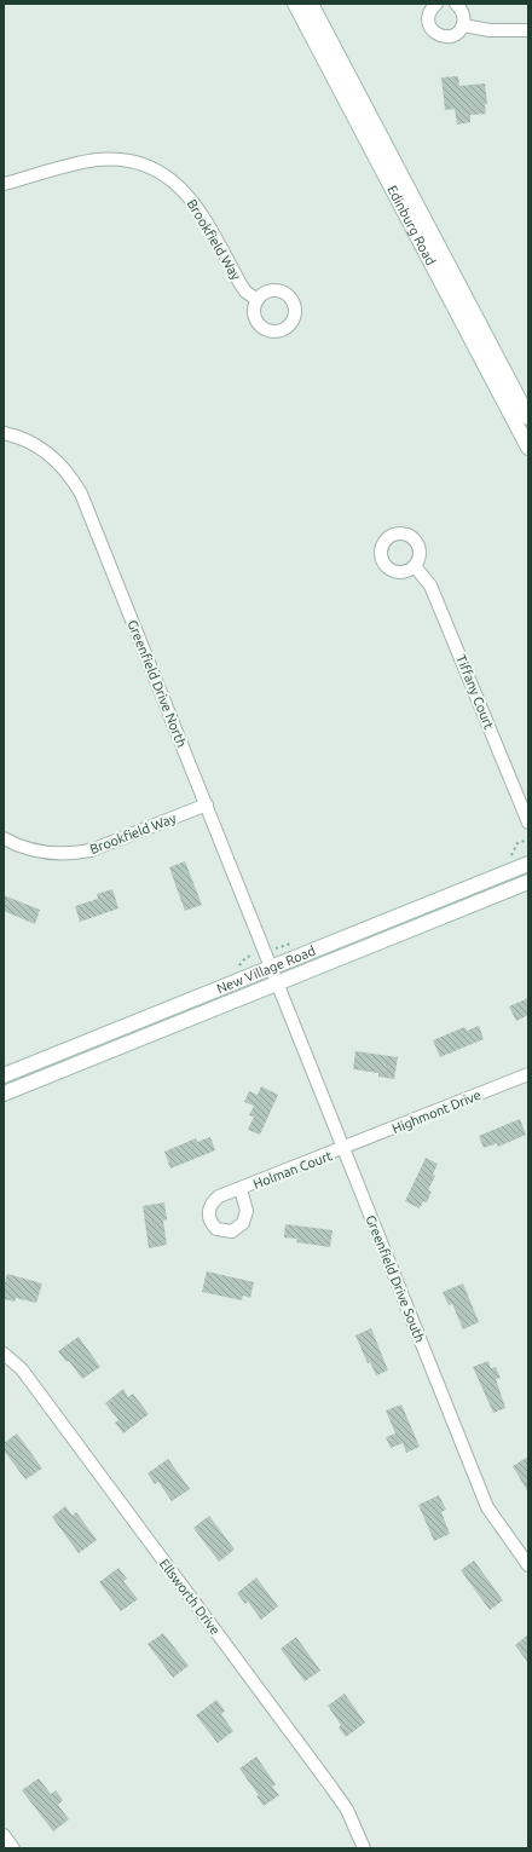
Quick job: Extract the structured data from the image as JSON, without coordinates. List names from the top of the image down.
{
  "streets": {
    "main road": ["Edinburg Road", "New Village Road"],
    "street": [
      "Brookfield Way",
      "Greenfield Drive North",
      "Tiffany Court",
      "Highmont Drive",
      "Holman Court",
      "Greenfield Drive South",
      "Ellsworth Drive"
    ]
  },
  "crossings": [
    ["Brookfield Way", "Greenfield Drive North"],
    ["Greenfield Drive North", "New Village Road"],
    ["Greenfield Drive North", "Greenfield Drive South"],
    ["New Village Road", "Greenfield Drive South"],
    ["Highmont Drive", "Holman Court"],
    ["Highmont Drive", "Greenfield Drive South"],
    ["Holman Court", "Greenfield Drive South"]
  ]
}
